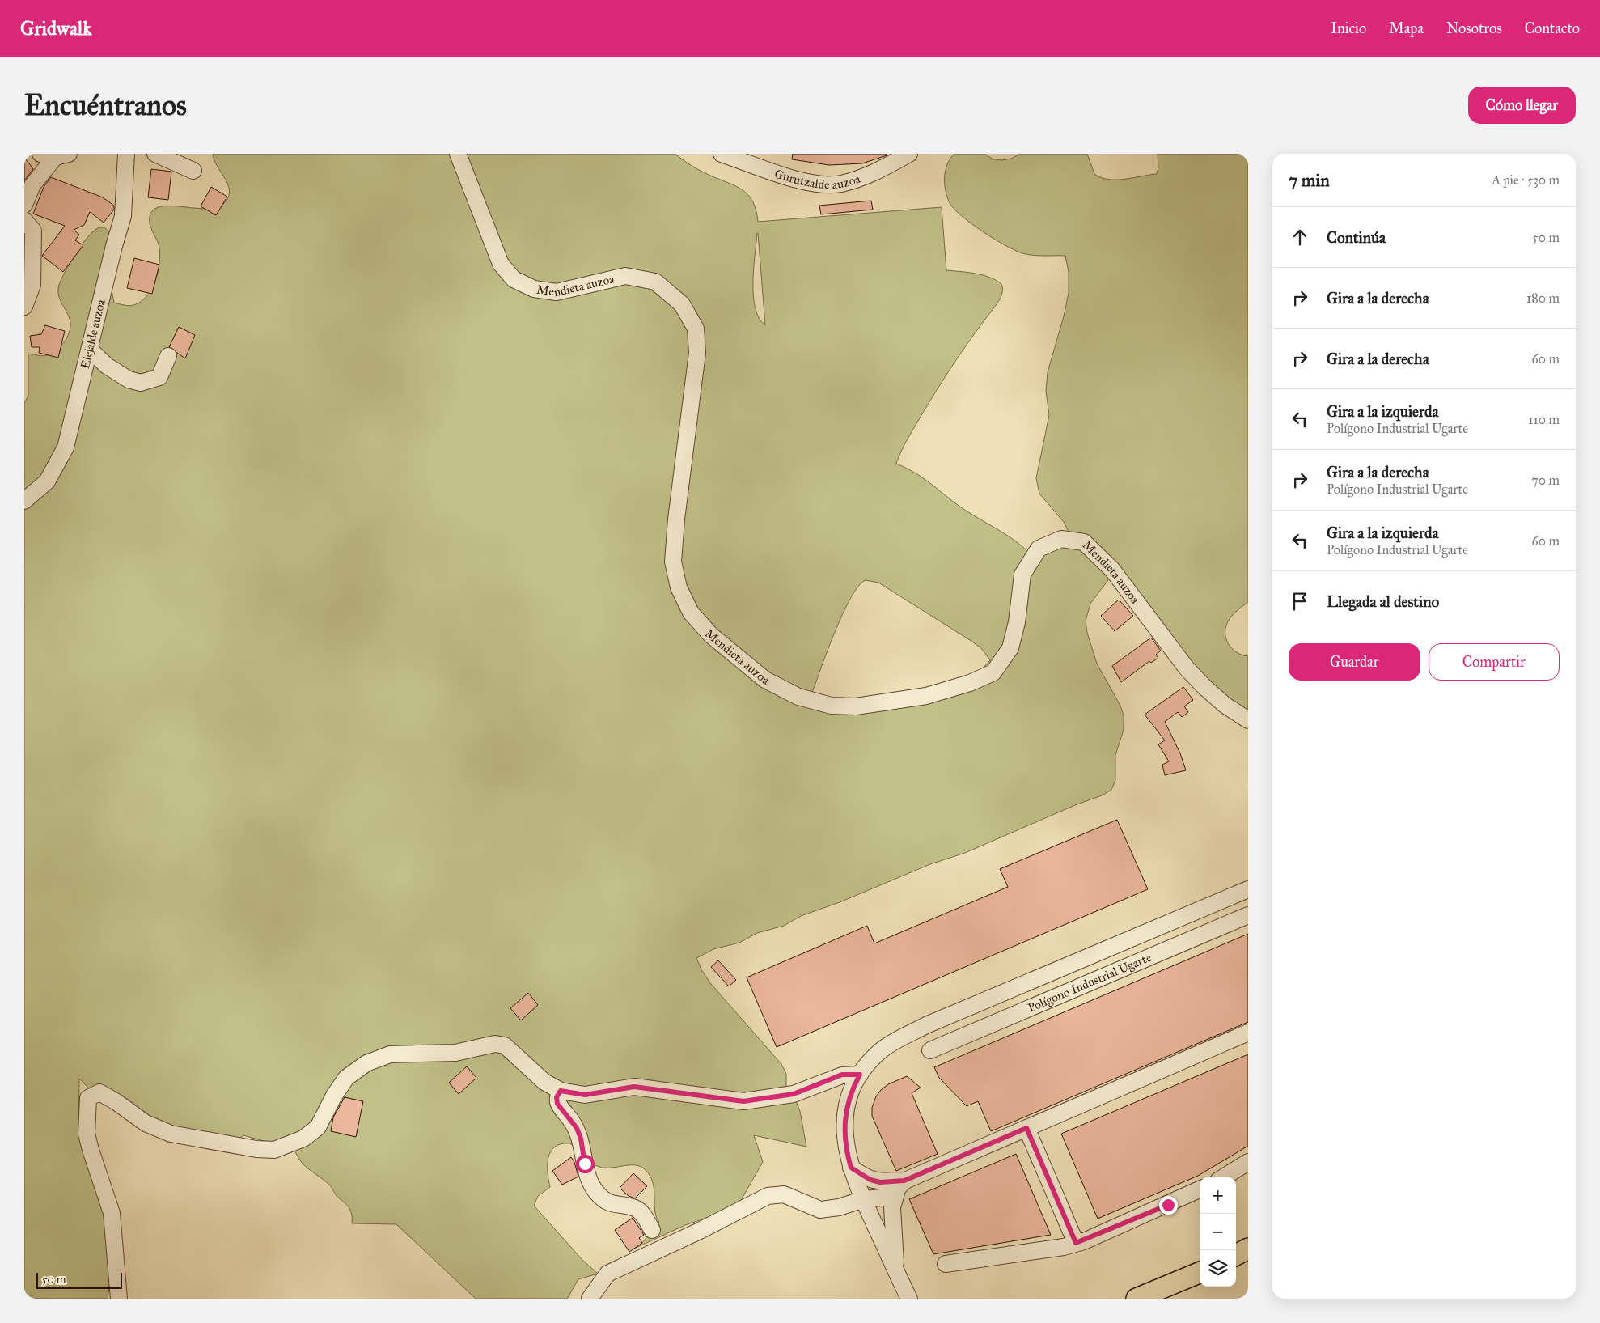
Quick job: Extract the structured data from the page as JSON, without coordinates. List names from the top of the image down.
{
  "streets": {
    "street": [
      "Gurutzalde auzoa",
      "Mendieta auzoa",
      "Elejalde auzoa",
      "Polígono Industrial Ugarte"
    ]
  },
  "scale_bar": "50 m",
  "page": {
    "header": "Gridwalk",
    "nav": [
      "Inicio",
      "Mapa",
      "Nosotros",
      "Contacto"
    ],
    "buttons": [
      "Cómo llegar",
      ["Guardar", "Compartir"]
    ],
    "title": "Encuéntranos",
    "heading": ["7 min", "A pie · 530 m"],
    "list": [
      ["Continúa", "50 m"],
      ["Gira a la derecha", "180 m"],
      ["Gira a la derecha", "60 m"],
      ["Gira a la izquierda", "Polígono Industrial Ugarte", "110 m"],
      ["Gira a la derecha", "Polígono Industrial Ugarte", "70 m"],
      ["Gira a la izquierda", "Polígono Industrial Ugarte", "60 m"],
      "Llegada al destino"
    ],
    "map_buttons": ["+", "−"],
    "scale": "50 m"
  }
}
